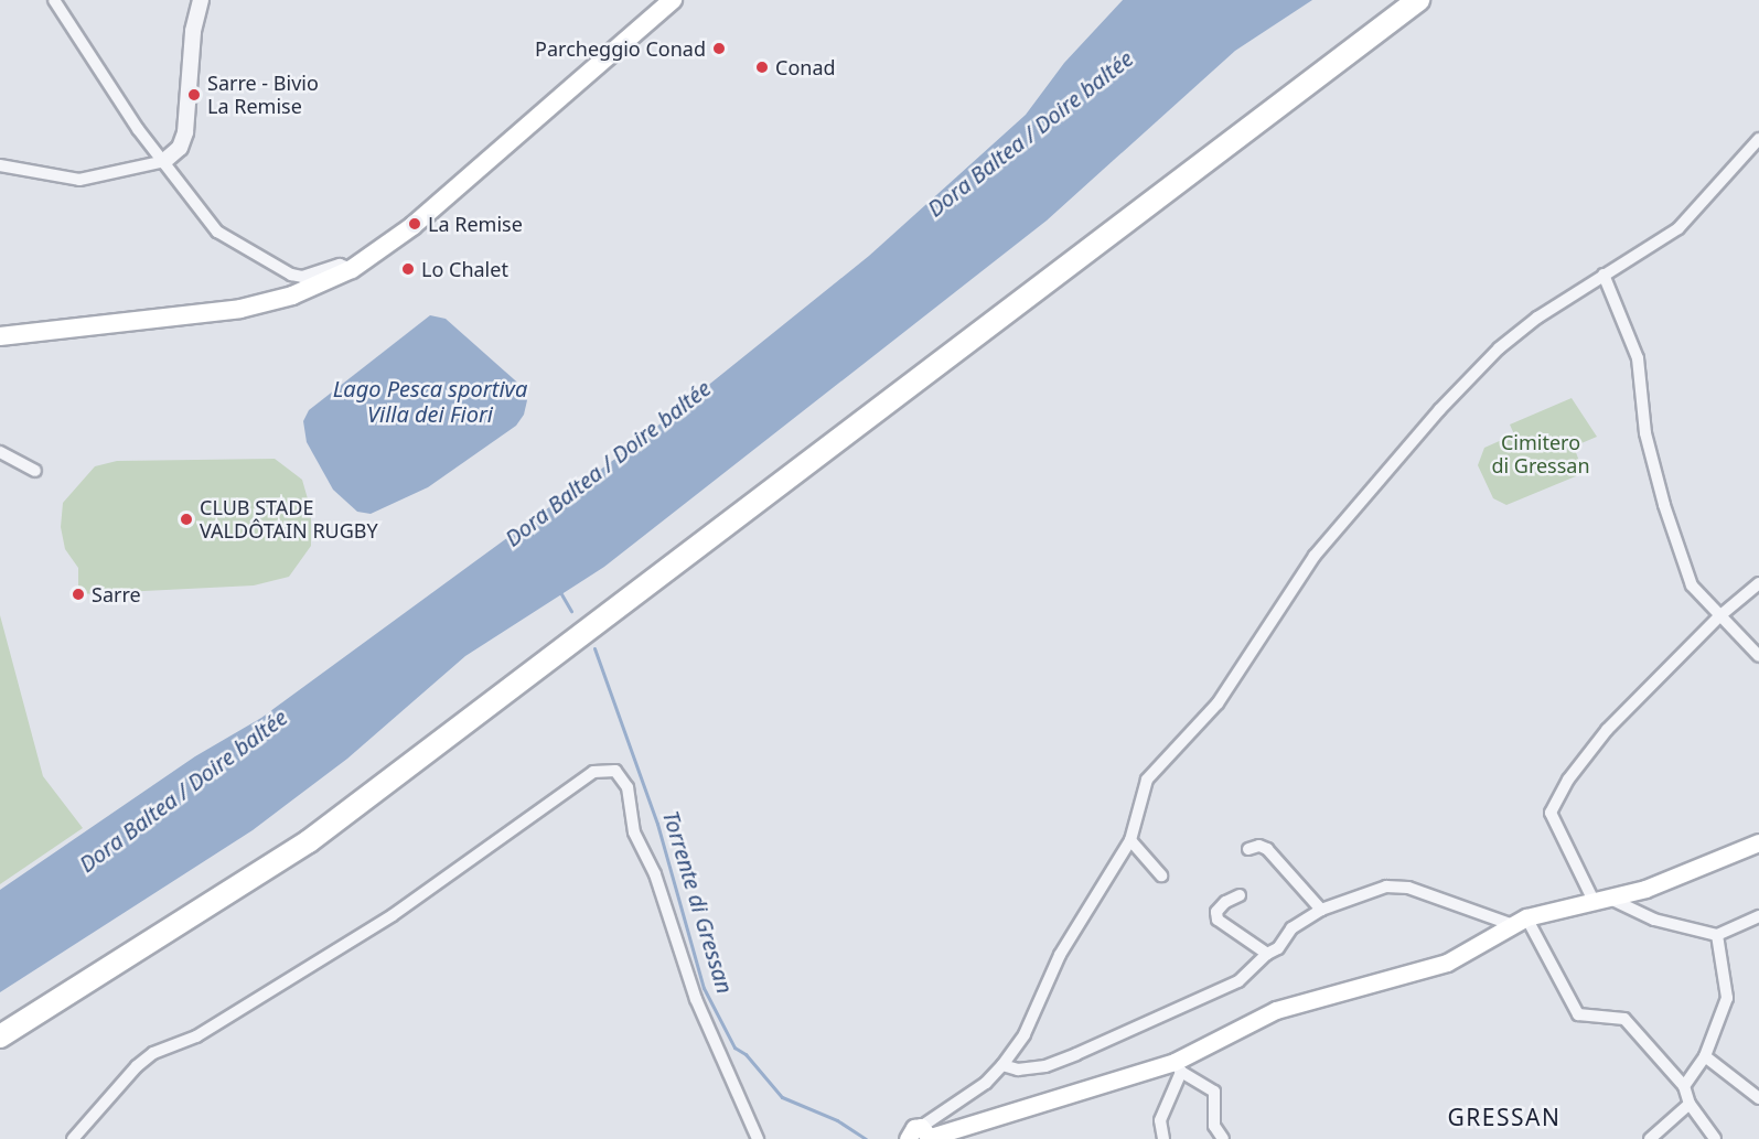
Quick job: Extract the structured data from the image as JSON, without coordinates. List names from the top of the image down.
{
  "districts": ["GRESSAN"],
  "water": ["Dora Baltea / Doire baltée", "Lago Pesca sportiva Villa dei Fiori", "Torrente di Gressan"],
  "parks": ["Cimitero di Gressan"],
  "places": [
    "Parcheggio Conad",
    "Conad",
    "Sarre - Bivio La Remise",
    "La Remise",
    "Lo Chalet",
    "CLUB STADE VALDÔTAIN RUGBY",
    "Sarre"
  ]
}
